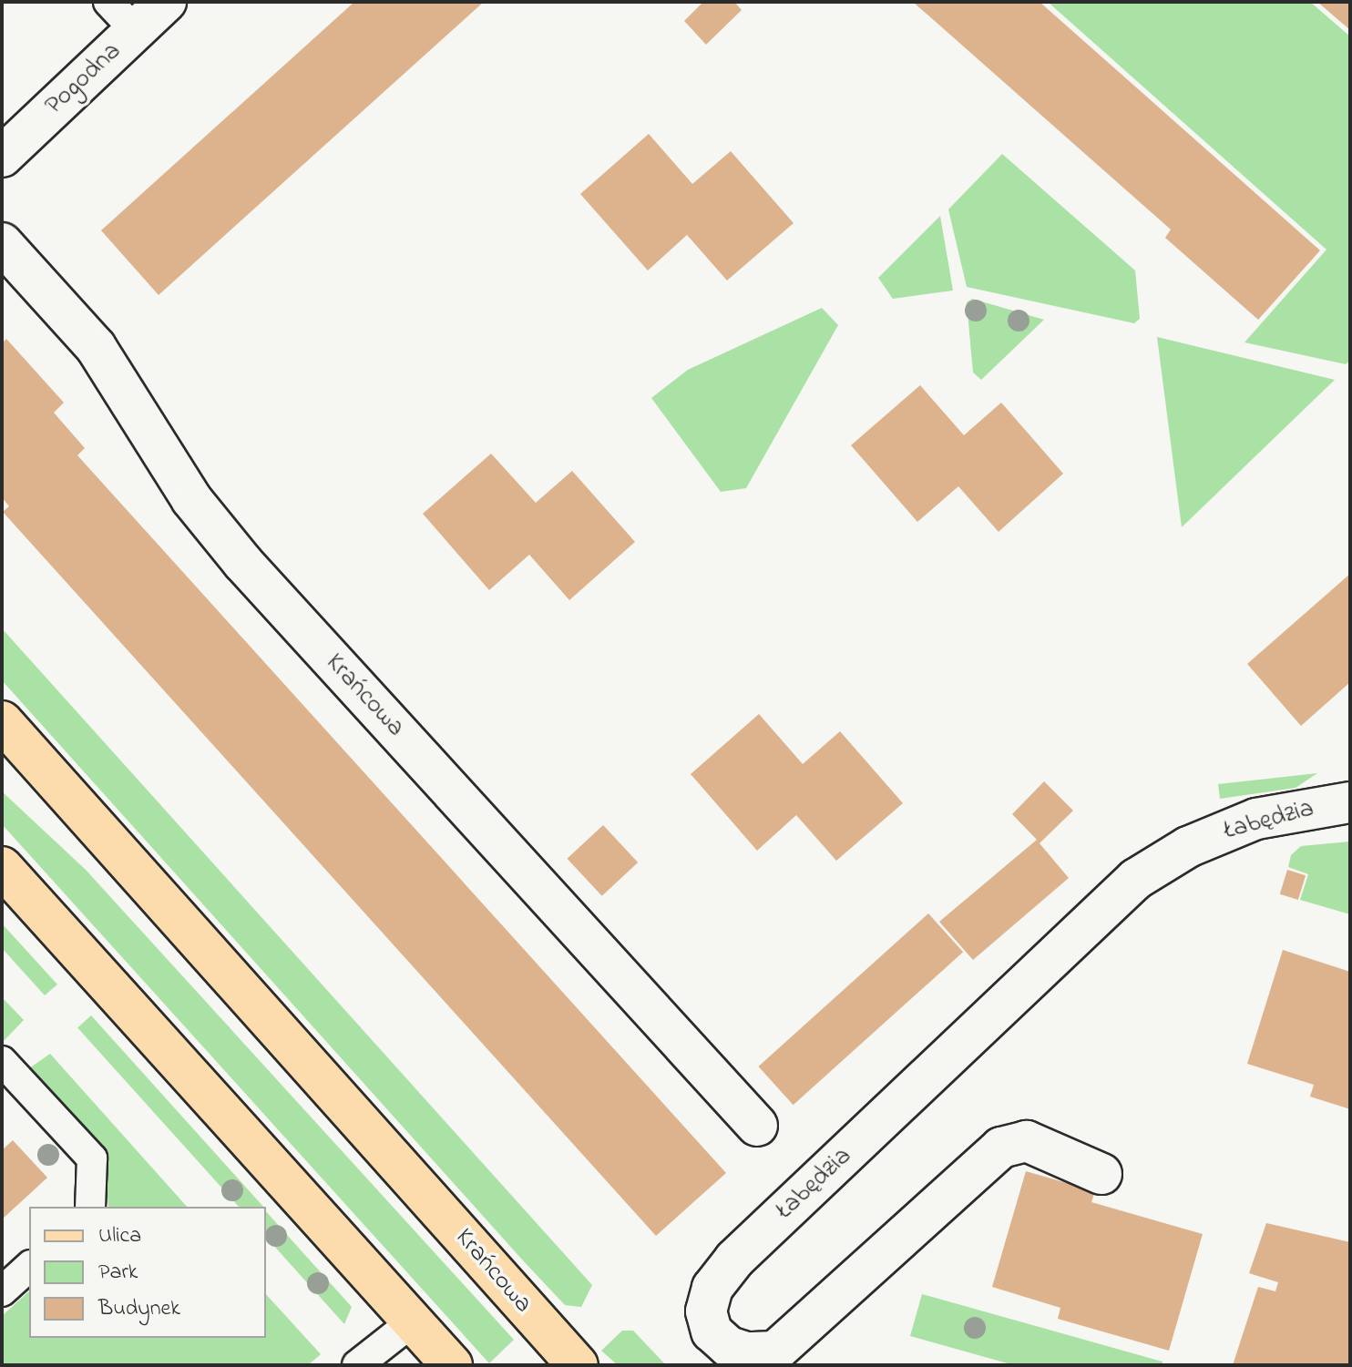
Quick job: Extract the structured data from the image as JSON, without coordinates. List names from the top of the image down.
{
  "streets": {
    "main road": ["Krańcowa"],
    "street": ["Pogodna", "Łabędzia"]
  },
  "legend": ["Ulica", "Park", "Budynek"]
}
